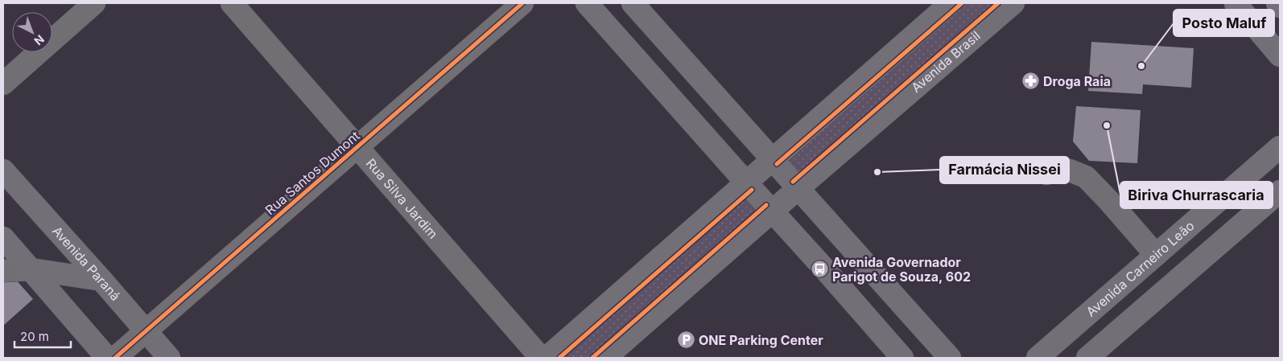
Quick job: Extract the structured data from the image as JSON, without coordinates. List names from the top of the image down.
{
  "streets": {
    "main road": ["Avenida Brasil", "Avenida Paraná", "Avenida Carneiro Leão"],
    "street": ["Rua Santos Dumont", "Rua Silva Jardim"]
  },
  "crossings": [
    ["Rua Santos Dumont", "Rua Silva Jardim"],
    ["Rua Santos Dumont", "Avenida Paraná"]
  ],
  "places": {
    "other": ["Posto Maluf", "Biriva Churrascaria", "Farmácia Nissei"],
    "pharmacy": ["Droga Raia"],
    "bus stop": ["Avenida Governador Parigot de Souza, 602"],
    "parking": ["ONE Parking Center"]
  },
  "scale_bar": "20 m",
  "north": "bottom right"
}
